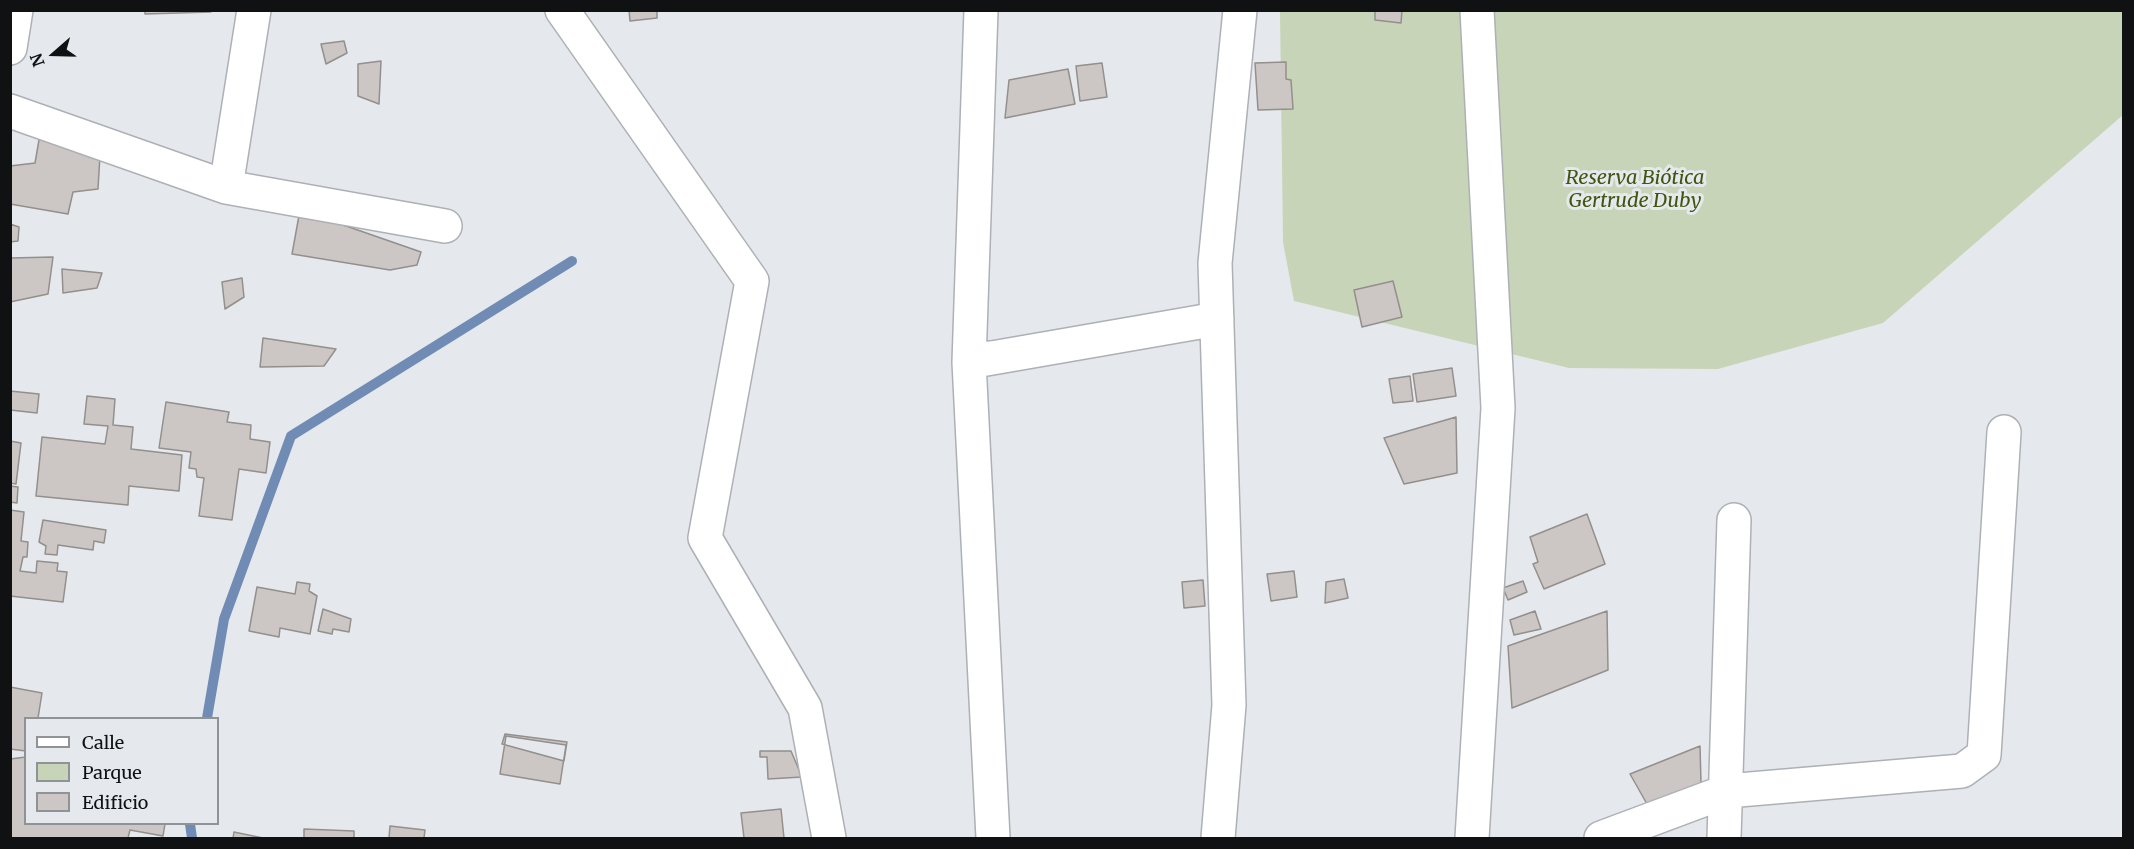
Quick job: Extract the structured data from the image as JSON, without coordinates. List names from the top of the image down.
{
  "parks": ["Reserva Biótica Gertrude Duby"],
  "legend": ["Calle", "Parque", "Edificio"],
  "north": "left"
}
